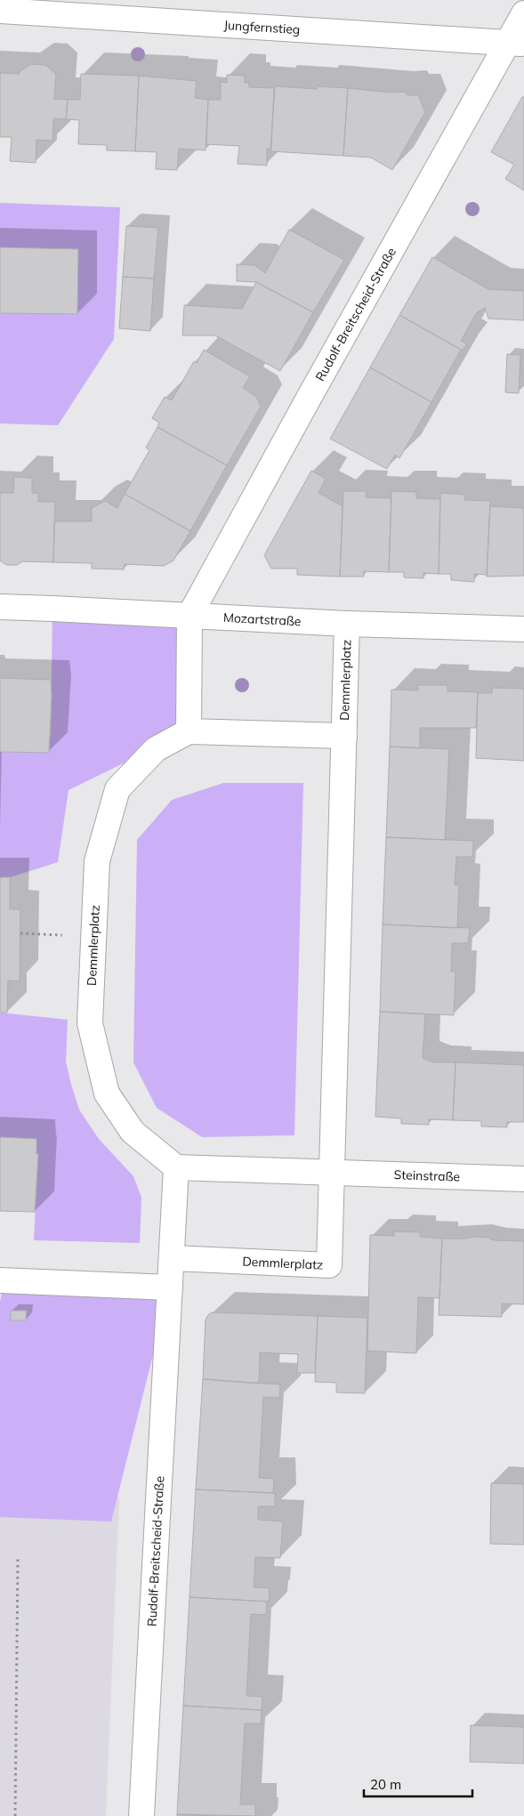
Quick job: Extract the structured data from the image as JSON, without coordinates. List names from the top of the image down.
{
  "streets": {
    "street": [
      "Jungfernstieg",
      "Rudolf-Breitscheid-Straße",
      "Mozartstraße",
      "Demmlerplatz",
      "Steinstraße"
    ]
  },
  "crossings": [
    ["Jungfernstieg", "Rudolf-Breitscheid-Straße"],
    ["Rudolf-Breitscheid-Straße", "Mozartstraße"],
    ["Mozartstraße", "Demmlerplatz"],
    ["Demmlerplatz", "Steinstraße"]
  ],
  "scale_bar": "20 m"
}
